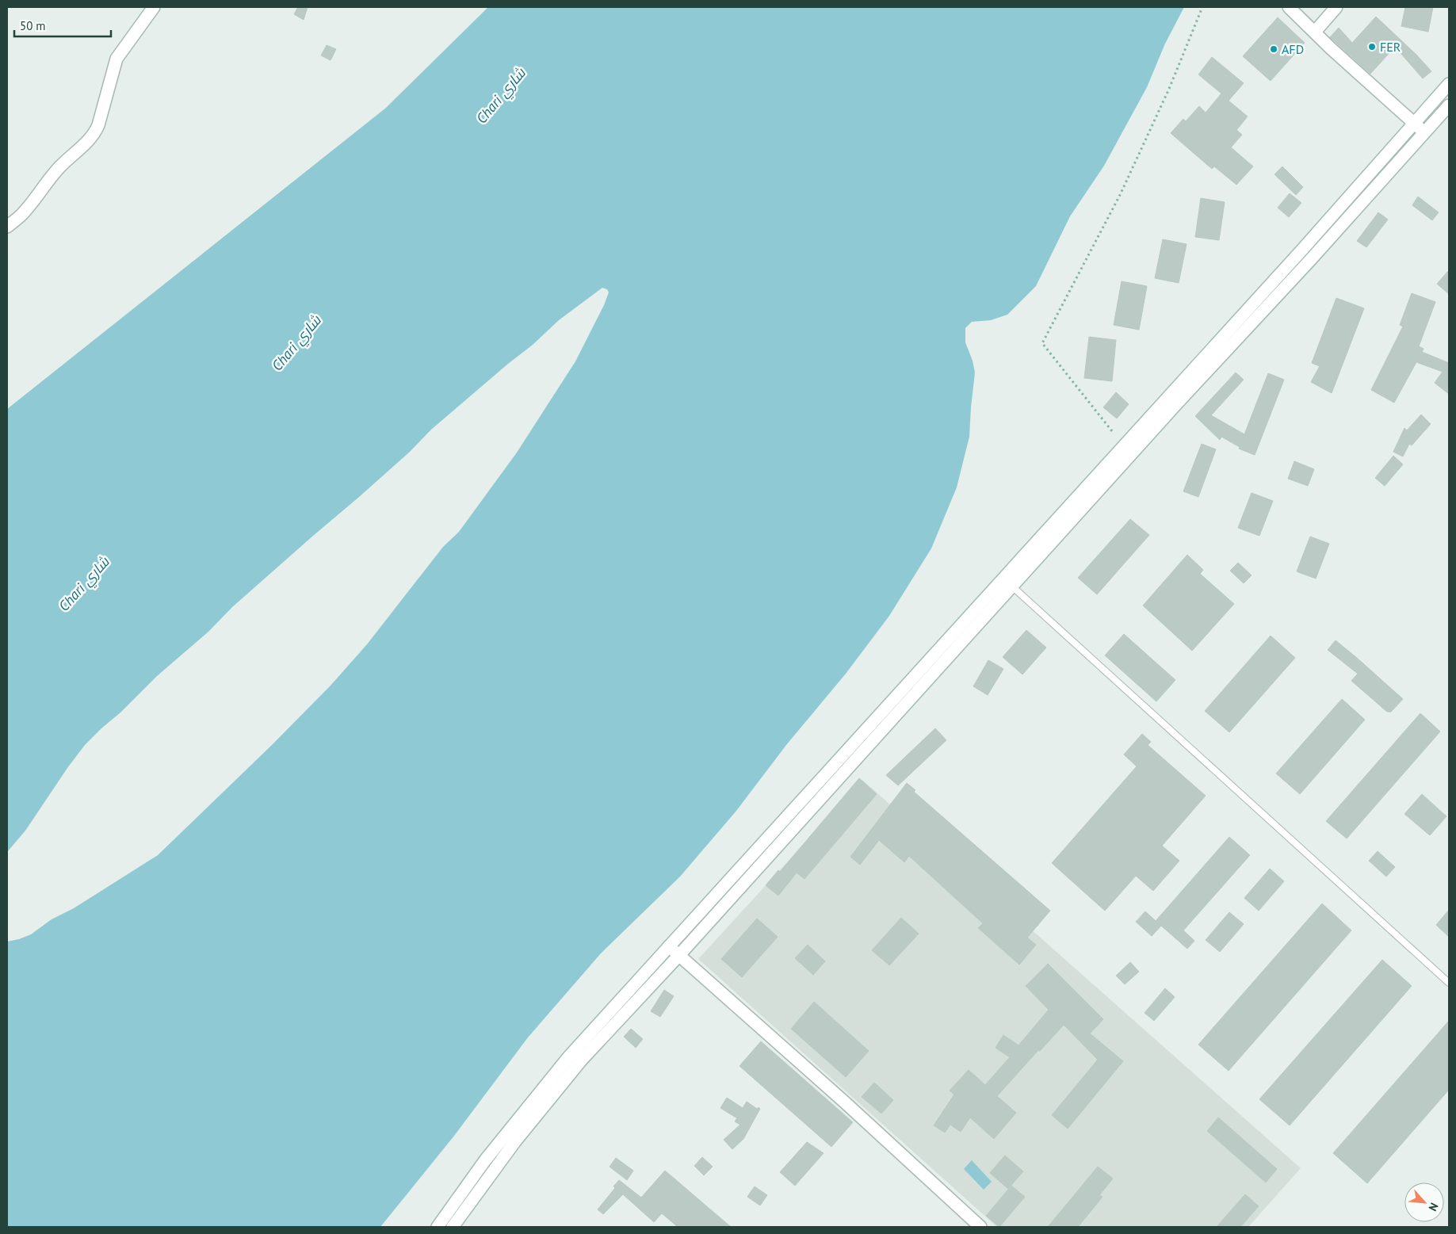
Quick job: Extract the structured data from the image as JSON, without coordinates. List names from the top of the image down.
{
  "water": ["Chari شاري"],
  "places": ["FER", "AFD"],
  "scale_bar": "50 m",
  "north": "bottom right"
}
